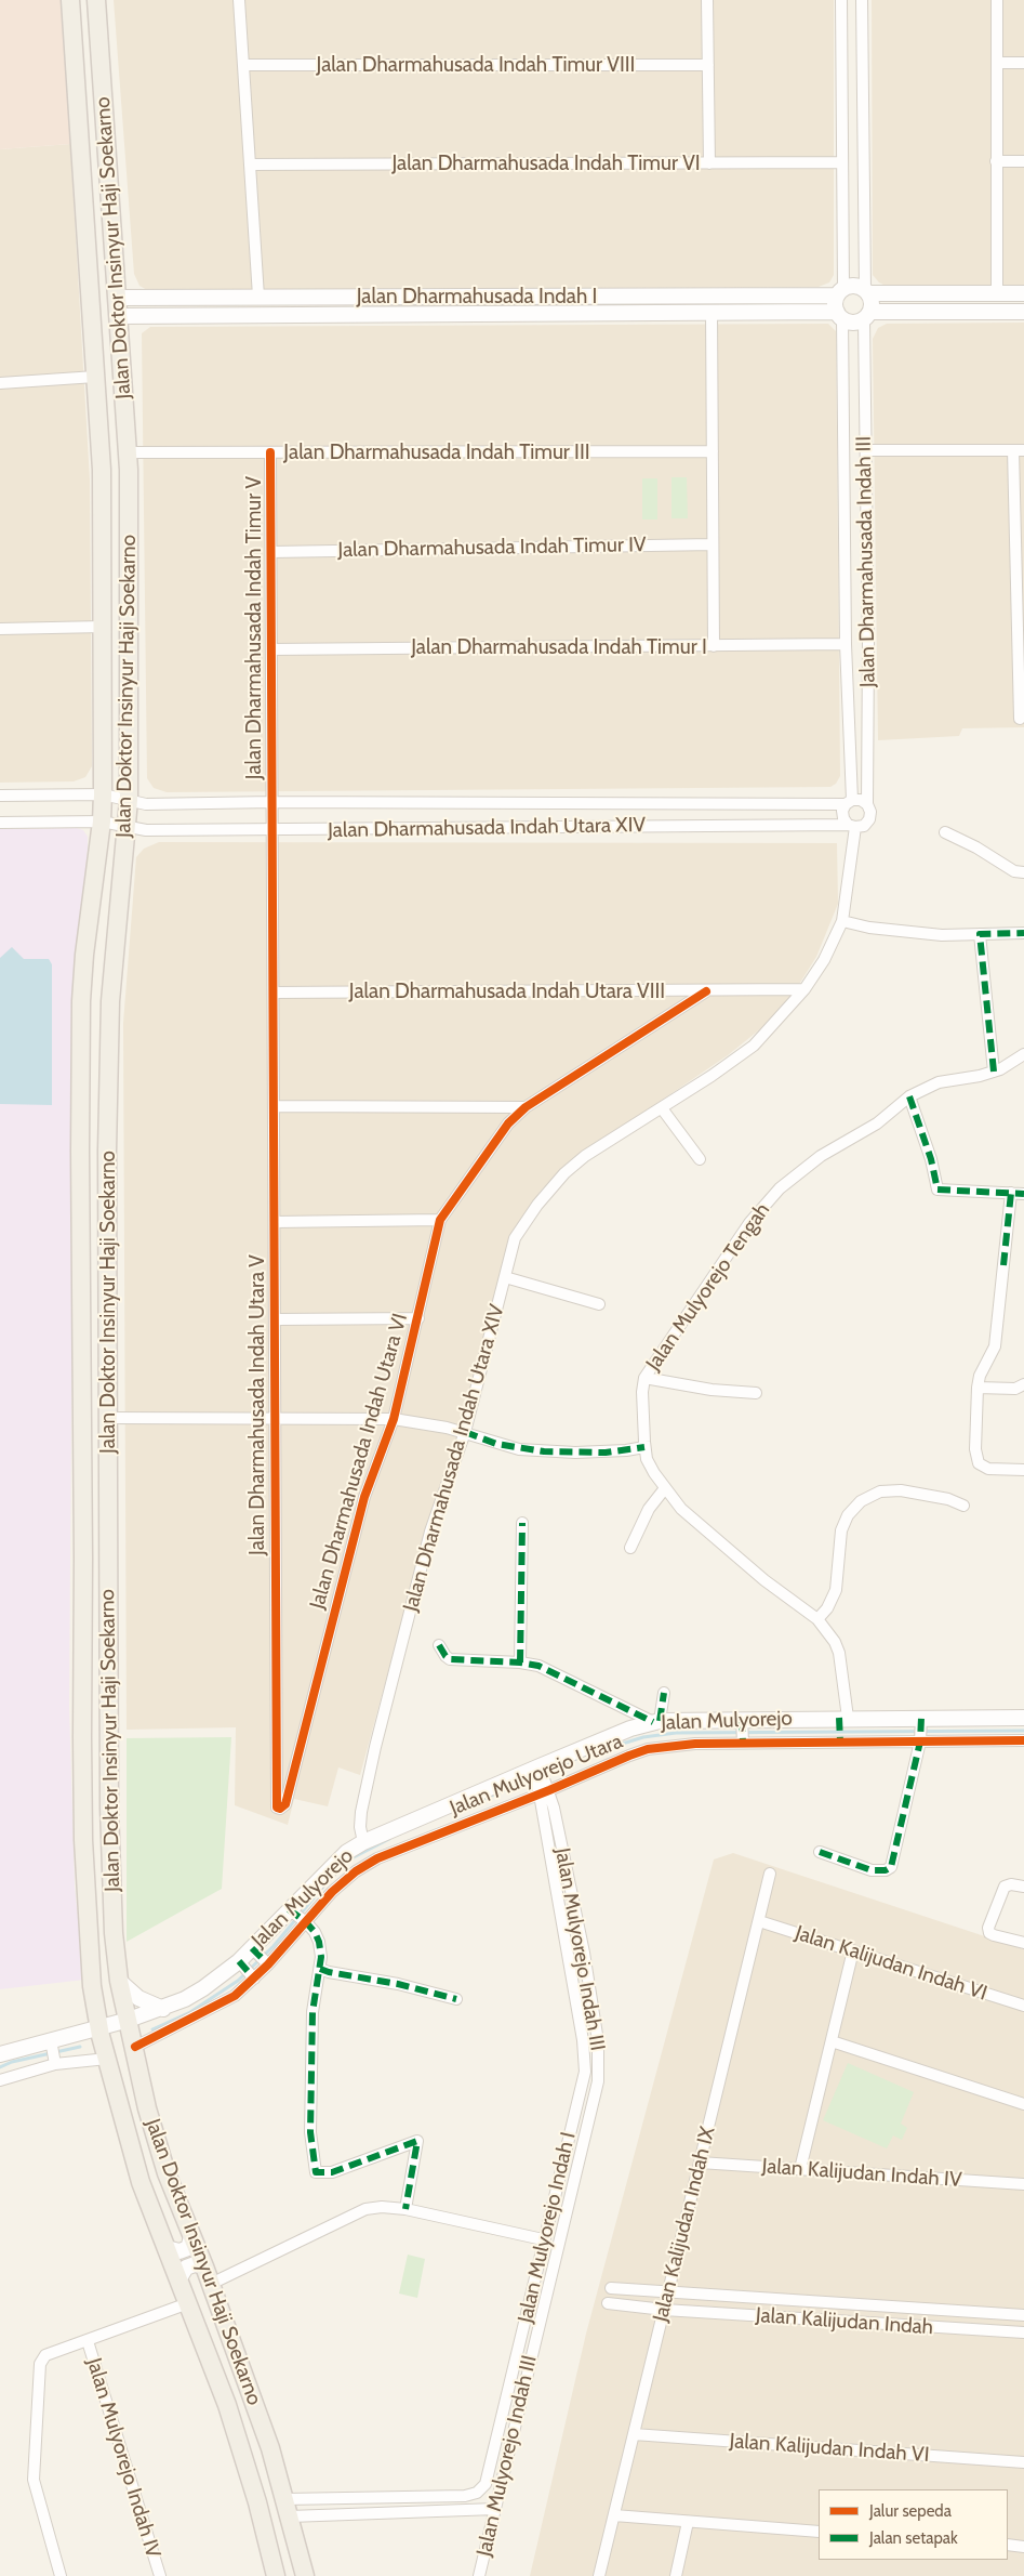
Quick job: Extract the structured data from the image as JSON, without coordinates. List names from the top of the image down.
{
  "streets": {
    "main road": ["Jalan Doktor Insinyur Haji Soekarno", "Jalan Dharmahusada Indah I", "Jalan Mulyorejo"],
    "street": [
      "Jalan Dharmahusada Indah Timur VIII",
      "Jalan Dharmahusada Indah Timur VI",
      "Jalan Dharmahusada Indah Timur III",
      "Jalan Dharmahusada Indah Timur IV",
      "Jalan Dharmahusada Indah III",
      "Jalan Dharmahusada Indah Timur V",
      "Jalan Dharmahusada Indah Timur I",
      "Jalan Dharmahusada Indah Utara XIV",
      "Jalan Dharmahusada Indah Utara VIII",
      "Jalan Mulyorejo Tengah",
      "Jalan Dharmahusada Indah Utara V",
      "Jalan Dharmahusada Indah Utara VI",
      "Jalan Mulyorejo Utara",
      "Jalan Mulyorejo Indah III",
      "Jalan Kalijudan Indah VI",
      "Jalan Kalijudan Indah IV",
      "Jalan Kalijudan Indah IX",
      "Jalan Mulyorejo Indah I",
      "Jalan Kalijudan Indah",
      "Jalan Mulyorejo Indah IV"
    ]
  },
  "crossings": [
    ["Jalan Doktor Insinyur Haji Soekarno", "Jalan Dharmahusada Indah I"],
    ["Jalan Doktor Insinyur Haji Soekarno", "Jalan Dharmahusada Indah Timur III"],
    ["Jalan Doktor Insinyur Haji Soekarno", "Jalan Dharmahusada Indah Utara XIV"],
    ["Jalan Doktor Insinyur Haji Soekarno", "Jalan Mulyorejo"],
    ["Jalan Doktor Insinyur Haji Soekarno", "Jalan Mulyorejo Utara"],
    ["Jalan Doktor Insinyur Haji Soekarno", "Jalan Mulyorejo Indah I"],
    ["Jalan Dharmahusada Indah I", "Jalan Dharmahusada Indah III"],
    ["Jalan Dharmahusada Indah Timur III", "Jalan Dharmahusada Indah Timur V"],
    ["Jalan Dharmahusada Indah Timur IV", "Jalan Dharmahusada Indah Timur V"],
    ["Jalan Dharmahusada Indah III", "Jalan Dharmahusada Indah Timur I"],
    ["Jalan Dharmahusada Indah III", "Jalan Dharmahusada Indah Utara XIV"],
    ["Jalan Dharmahusada Indah Timur V", "Jalan Dharmahusada Indah Timur I"],
    ["Jalan Dharmahusada Indah Timur V", "Jalan Dharmahusada Indah Utara XIV"],
    ["Jalan Dharmahusada Indah Timur V", "Jalan Dharmahusada Indah Utara V"],
    ["Jalan Dharmahusada Indah Utara XIV", "Jalan Dharmahusada Indah Utara VIII"],
    ["Jalan Dharmahusada Indah Utara XIV", "Jalan Dharmahusada Indah Utara V"],
    ["Jalan Dharmahusada Indah Utara XIV", "Jalan Mulyorejo"],
    ["Jalan Dharmahusada Indah Utara VIII", "Jalan Dharmahusada Indah Utara V"],
    ["Jalan Dharmahusada Indah Utara VIII", "Jalan Dharmahusada Indah Utara VI"],
    ["Jalan Mulyorejo Tengah", "Jalan Mulyorejo"],
    ["Jalan Mulyorejo Tengah", "Jalan Mulyorejo Utara"],
    ["Jalan Dharmahusada Indah Utara V", "Jalan Dharmahusada Indah Utara VI"],
    ["Jalan Mulyorejo", "Jalan Mulyorejo Utara"],
    ["Jalan Mulyorejo", "Jalan Mulyorejo Indah III"],
    ["Jalan Mulyorejo Utara", "Jalan Mulyorejo Indah III"],
    ["Jalan Mulyorejo Utara", "Jalan Mulyorejo Indah I"],
    ["Jalan Mulyorejo Indah III", "Jalan Mulyorejo Indah I"],
    ["Jalan Kalijudan Indah VI", "Jalan Kalijudan Indah IX"],
    ["Jalan Kalijudan Indah IV", "Jalan Kalijudan Indah IX"],
    ["Jalan Kalijudan Indah IX", "Jalan Kalijudan Indah"]
  ],
  "legend": ["Jalur sepeda", "Jalan setapak"]
}
